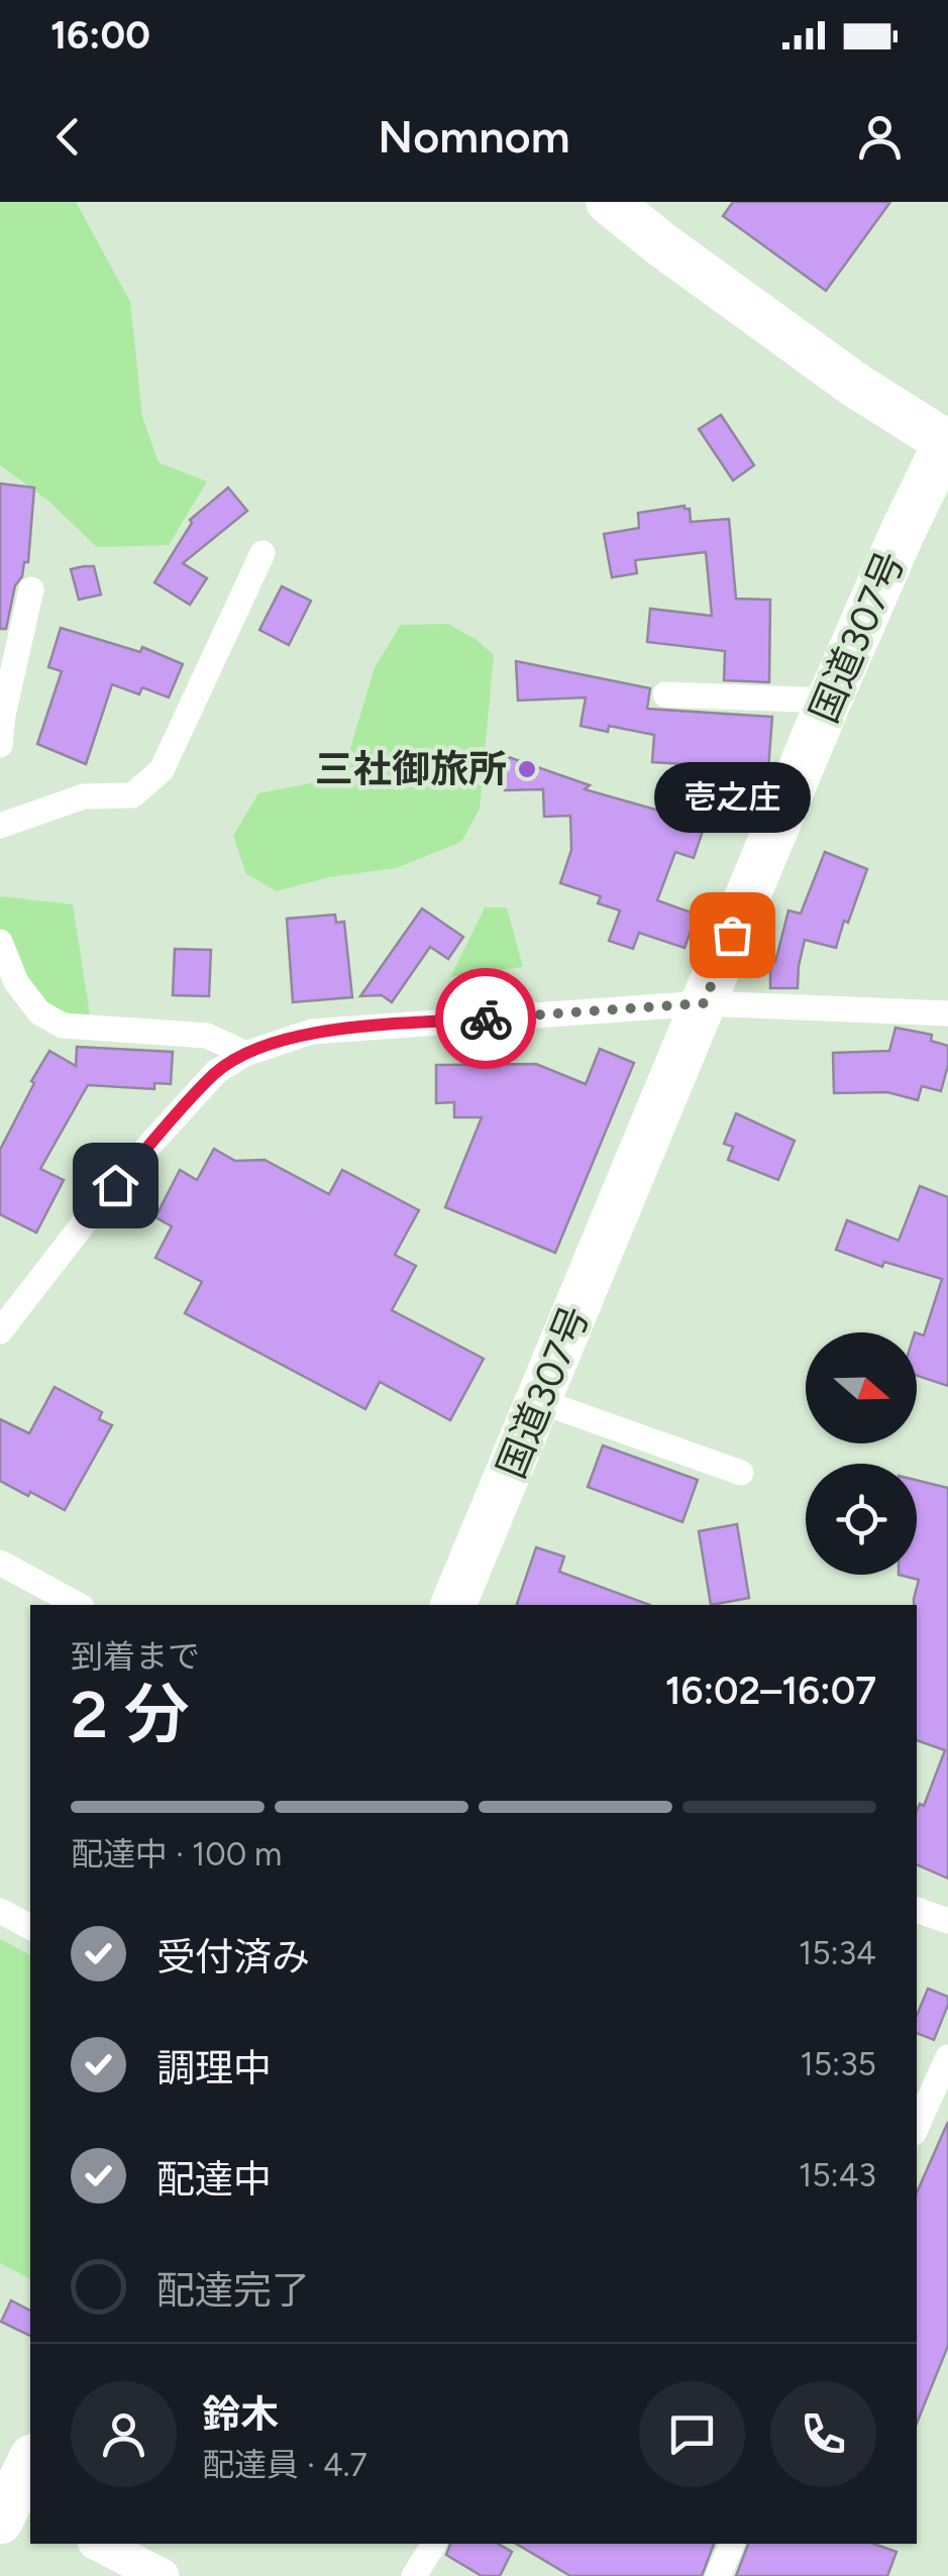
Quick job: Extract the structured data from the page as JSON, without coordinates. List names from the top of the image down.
{
  "streets": {
    "highway": ["国道307号"]
  },
  "places": ["三社御旅所", "壱之庄"],
  "north": "right",
  "page": {
    "status": "16:00",
    "header": "Nomnom",
    "bubble": "壱之庄",
    "heading": ["2 分", "到着まで", "16:02–16:07"],
    "panel": ["鈴木", "配達員 · 4.7"],
    "bar": "配達中 · 100 m",
    "list": [
      ["受付済み", "15:34"],
      ["調理中", "15:35"],
      ["配達中", "15:43"],
      "配達完了"
    ]
  }
}
